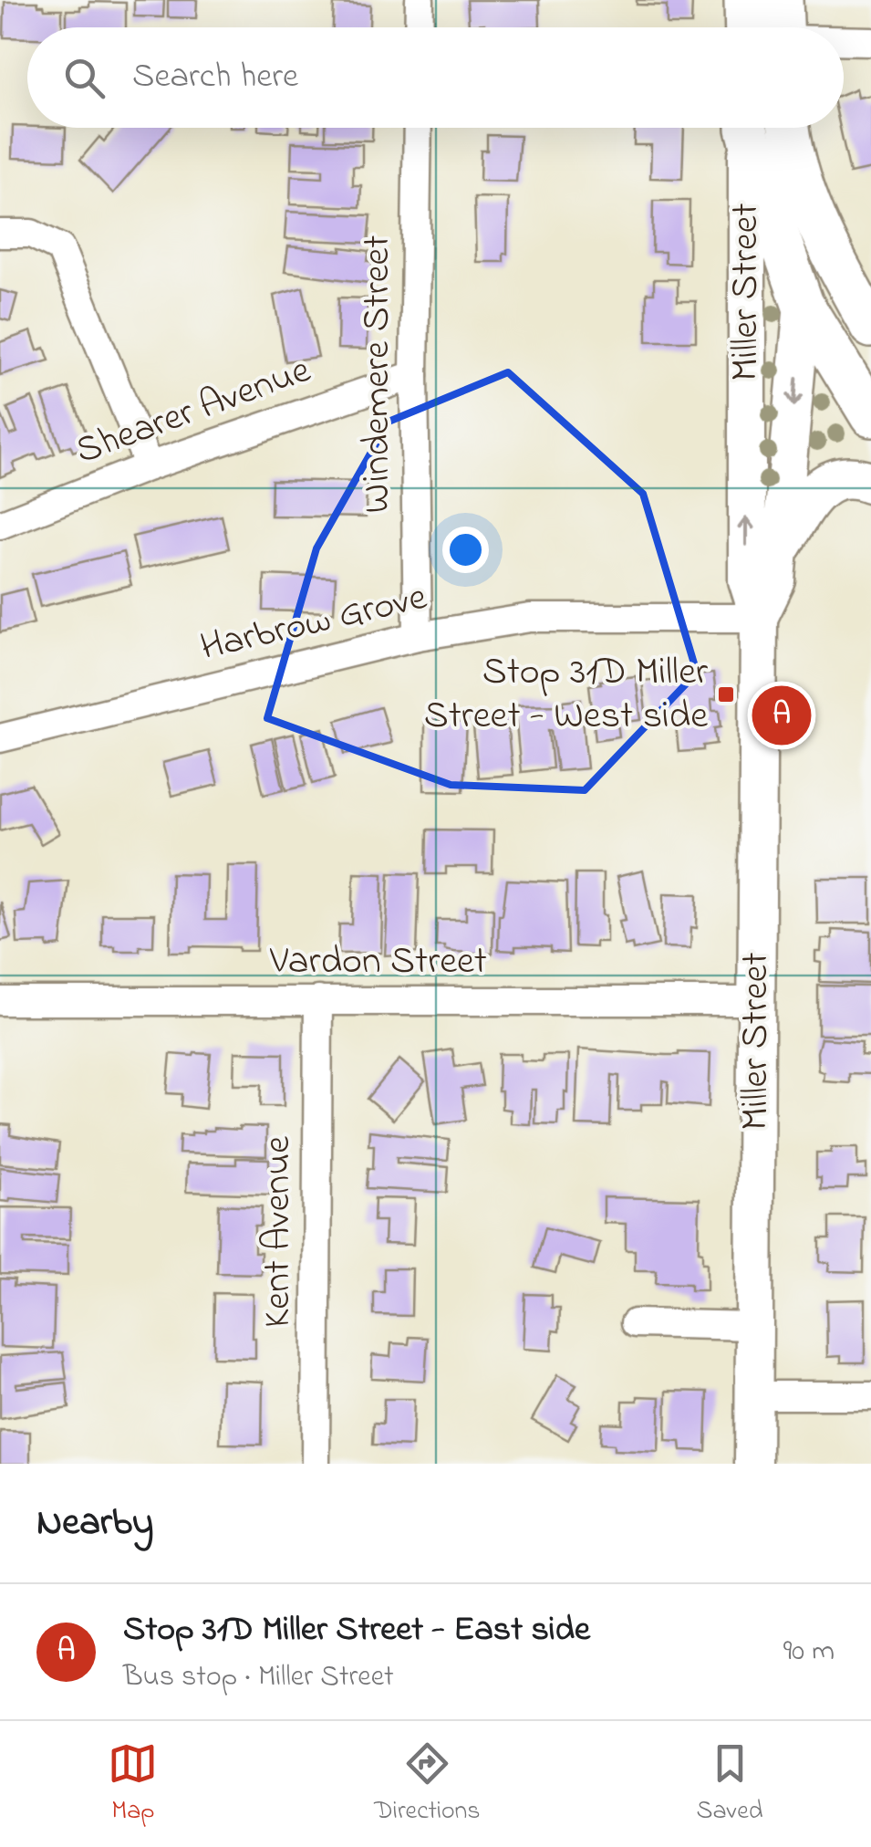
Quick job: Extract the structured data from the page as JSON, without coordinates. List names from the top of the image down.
{
  "streets": {
    "street": [
      "Miller Street",
      "Windemere Street",
      "Shearer Avenue",
      "Harbrow Grove",
      "Vardon Street",
      "Kent Avenue"
    ]
  },
  "crossings": [
    ["Miller Street", "Harbrow Grove"],
    ["Miller Street", "Vardon Street"],
    ["Windemere Street", "Shearer Avenue"],
    ["Windemere Street", "Harbrow Grove"],
    ["Vardon Street", "Kent Avenue"]
  ],
  "places": {
    "transit": ["Stop 31D Miller Street - West side"]
  },
  "page": {
    "search": "Search here",
    "pins": "A",
    "heading": "Nearby",
    "list": [
      {
        "mark": "A",
        "name": "Stop 31D Miller Street - East side",
        "note": "Bus stop · Miller Street",
        "value": "90 m"
      }
    ],
    "nav": ["Map", "Directions", "Saved"]
  }
}
